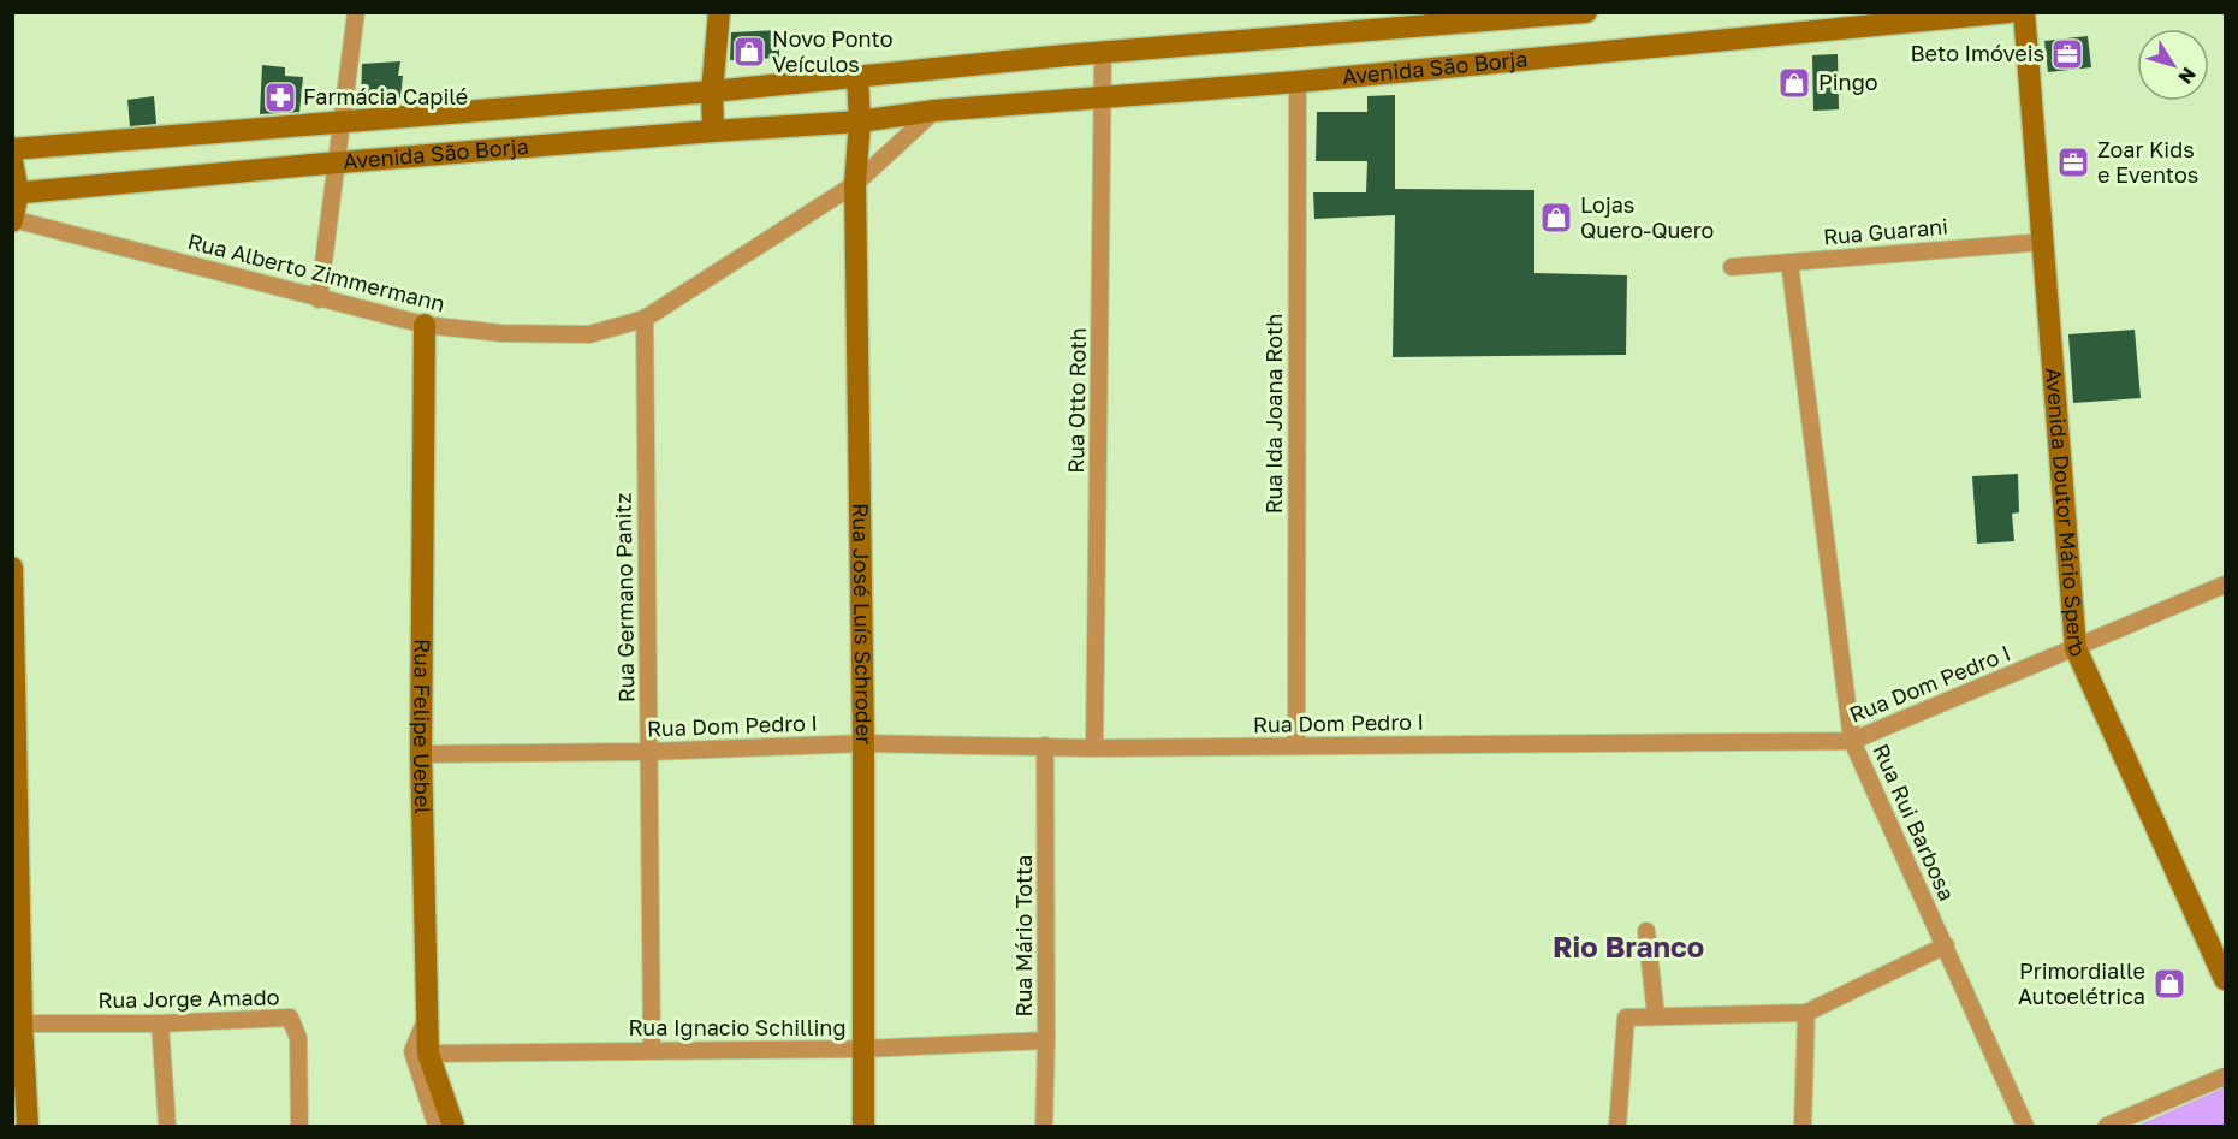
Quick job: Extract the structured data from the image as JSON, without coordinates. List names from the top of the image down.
{
  "streets": {
    "main road": [
      "Avenida São Borja",
      "Avenida Doutor Mário Sperb",
      "Rua José Luís Schroder",
      "Rua Felipe Uebel"
    ],
    "street": [
      "Rua Guarani",
      "Rua Alberto Zimmermann",
      "Rua Otto Roth",
      "Rua Ida Joana Roth",
      "Rua Germano Panitz",
      "Rua Dom Pedro I",
      "Rua Rui Barbosa",
      "Rua Mário Totta",
      "Rua Jorge Amado",
      "Rua Ignacio Schilling"
    ]
  },
  "crossings": [
    ["Avenida São Borja", "Rua Alberto Zimmermann"],
    ["Avenida São Borja", "Rua Otto Roth"],
    ["Avenida São Borja", "Rua Ida Joana Roth"],
    ["Avenida São Borja", "Rua José Luís Schroder"],
    ["Rua Guarani", "Avenida Doutor Mário Sperb"],
    ["Rua Guarani", "Rua Rui Barbosa"],
    ["Rua Alberto Zimmermann", "Rua Germano Panitz"],
    ["Rua Alberto Zimmermann", "Rua José Luís Schroder"],
    ["Rua Alberto Zimmermann", "Rua Felipe Uebel"],
    ["Rua Otto Roth", "Rua Dom Pedro I"],
    ["Rua Ida Joana Roth", "Rua Dom Pedro I"],
    ["Avenida Doutor Mário Sperb", "Rua Dom Pedro I"],
    ["Rua Germano Panitz", "Rua Dom Pedro I"],
    ["Rua Germano Panitz", "Rua Ignacio Schilling"],
    ["Rua José Luís Schroder", "Rua Dom Pedro I"],
    ["Rua José Luís Schroder", "Rua Ignacio Schilling"],
    ["Rua Dom Pedro I", "Rua Felipe Uebel"],
    ["Rua Dom Pedro I", "Rua Rui Barbosa"],
    ["Rua Dom Pedro I", "Rua Mário Totta"],
    ["Rua Felipe Uebel", "Rua Ignacio Schilling"],
    ["Rua Mário Totta", "Rua Ignacio Schilling"]
  ],
  "districts": ["Rio Branco"],
  "places": {
    "shop": [
      "Novo Ponto Veículos",
      "Pingo",
      "Lojas Quero-Quero",
      "Primordialle Autoelétrica"
    ],
    "office": ["Beto Imóveis", "Zoar Kids e Eventos"],
    "pharmacy": ["Farmácia Capilé"]
  },
  "north": "bottom right"
}
